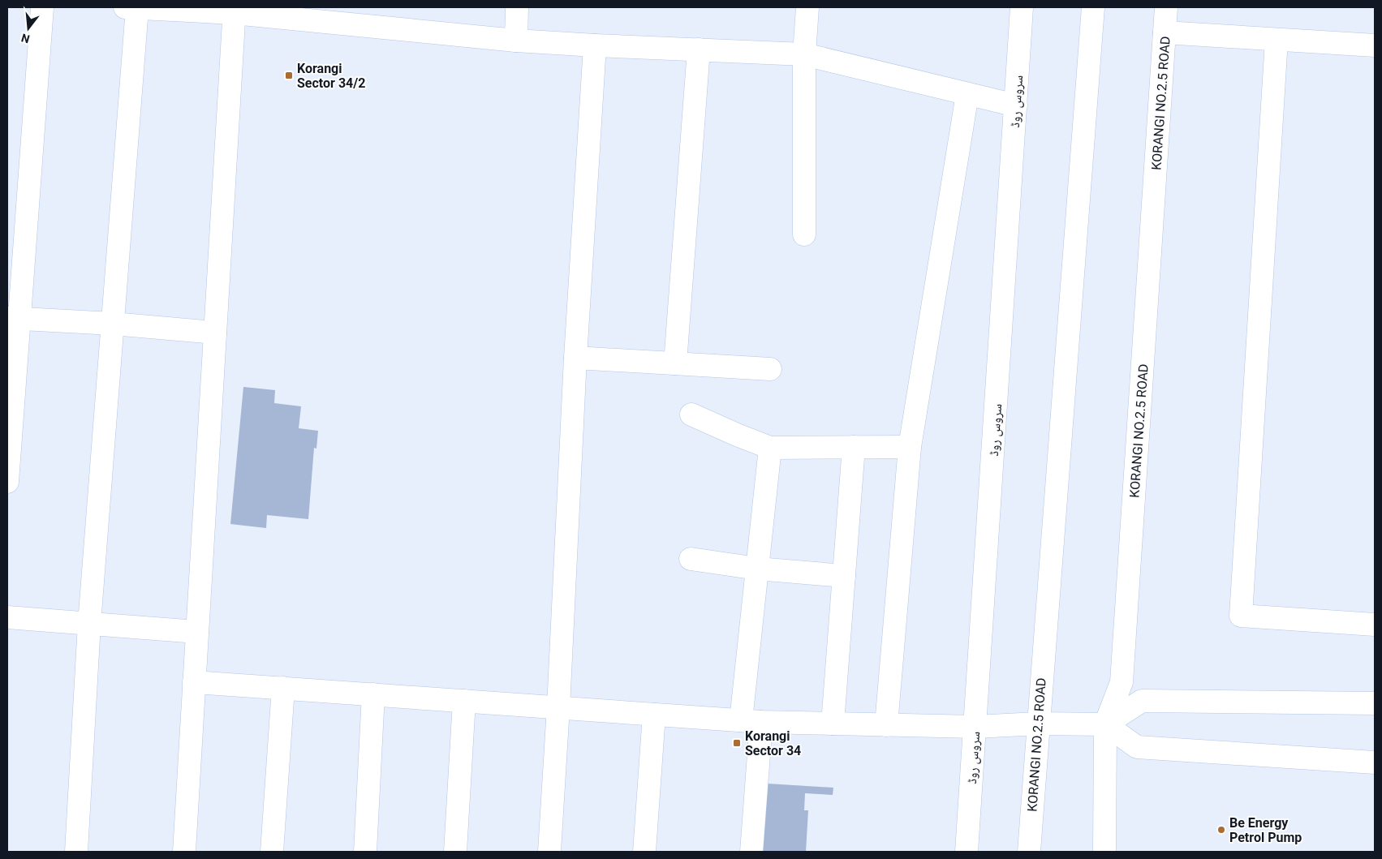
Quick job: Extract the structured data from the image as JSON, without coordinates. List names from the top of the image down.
{
  "streets": {
    "street": ["سروس روڈ", "KORANGI NO.2.5 ROAD"]
  },
  "places": {
    "transit": ["Korangi Sector 34/2", "Korangi Sector 34"],
    "other": ["Be Energy Petrol Pump"]
  },
  "north": "bottom"
}
